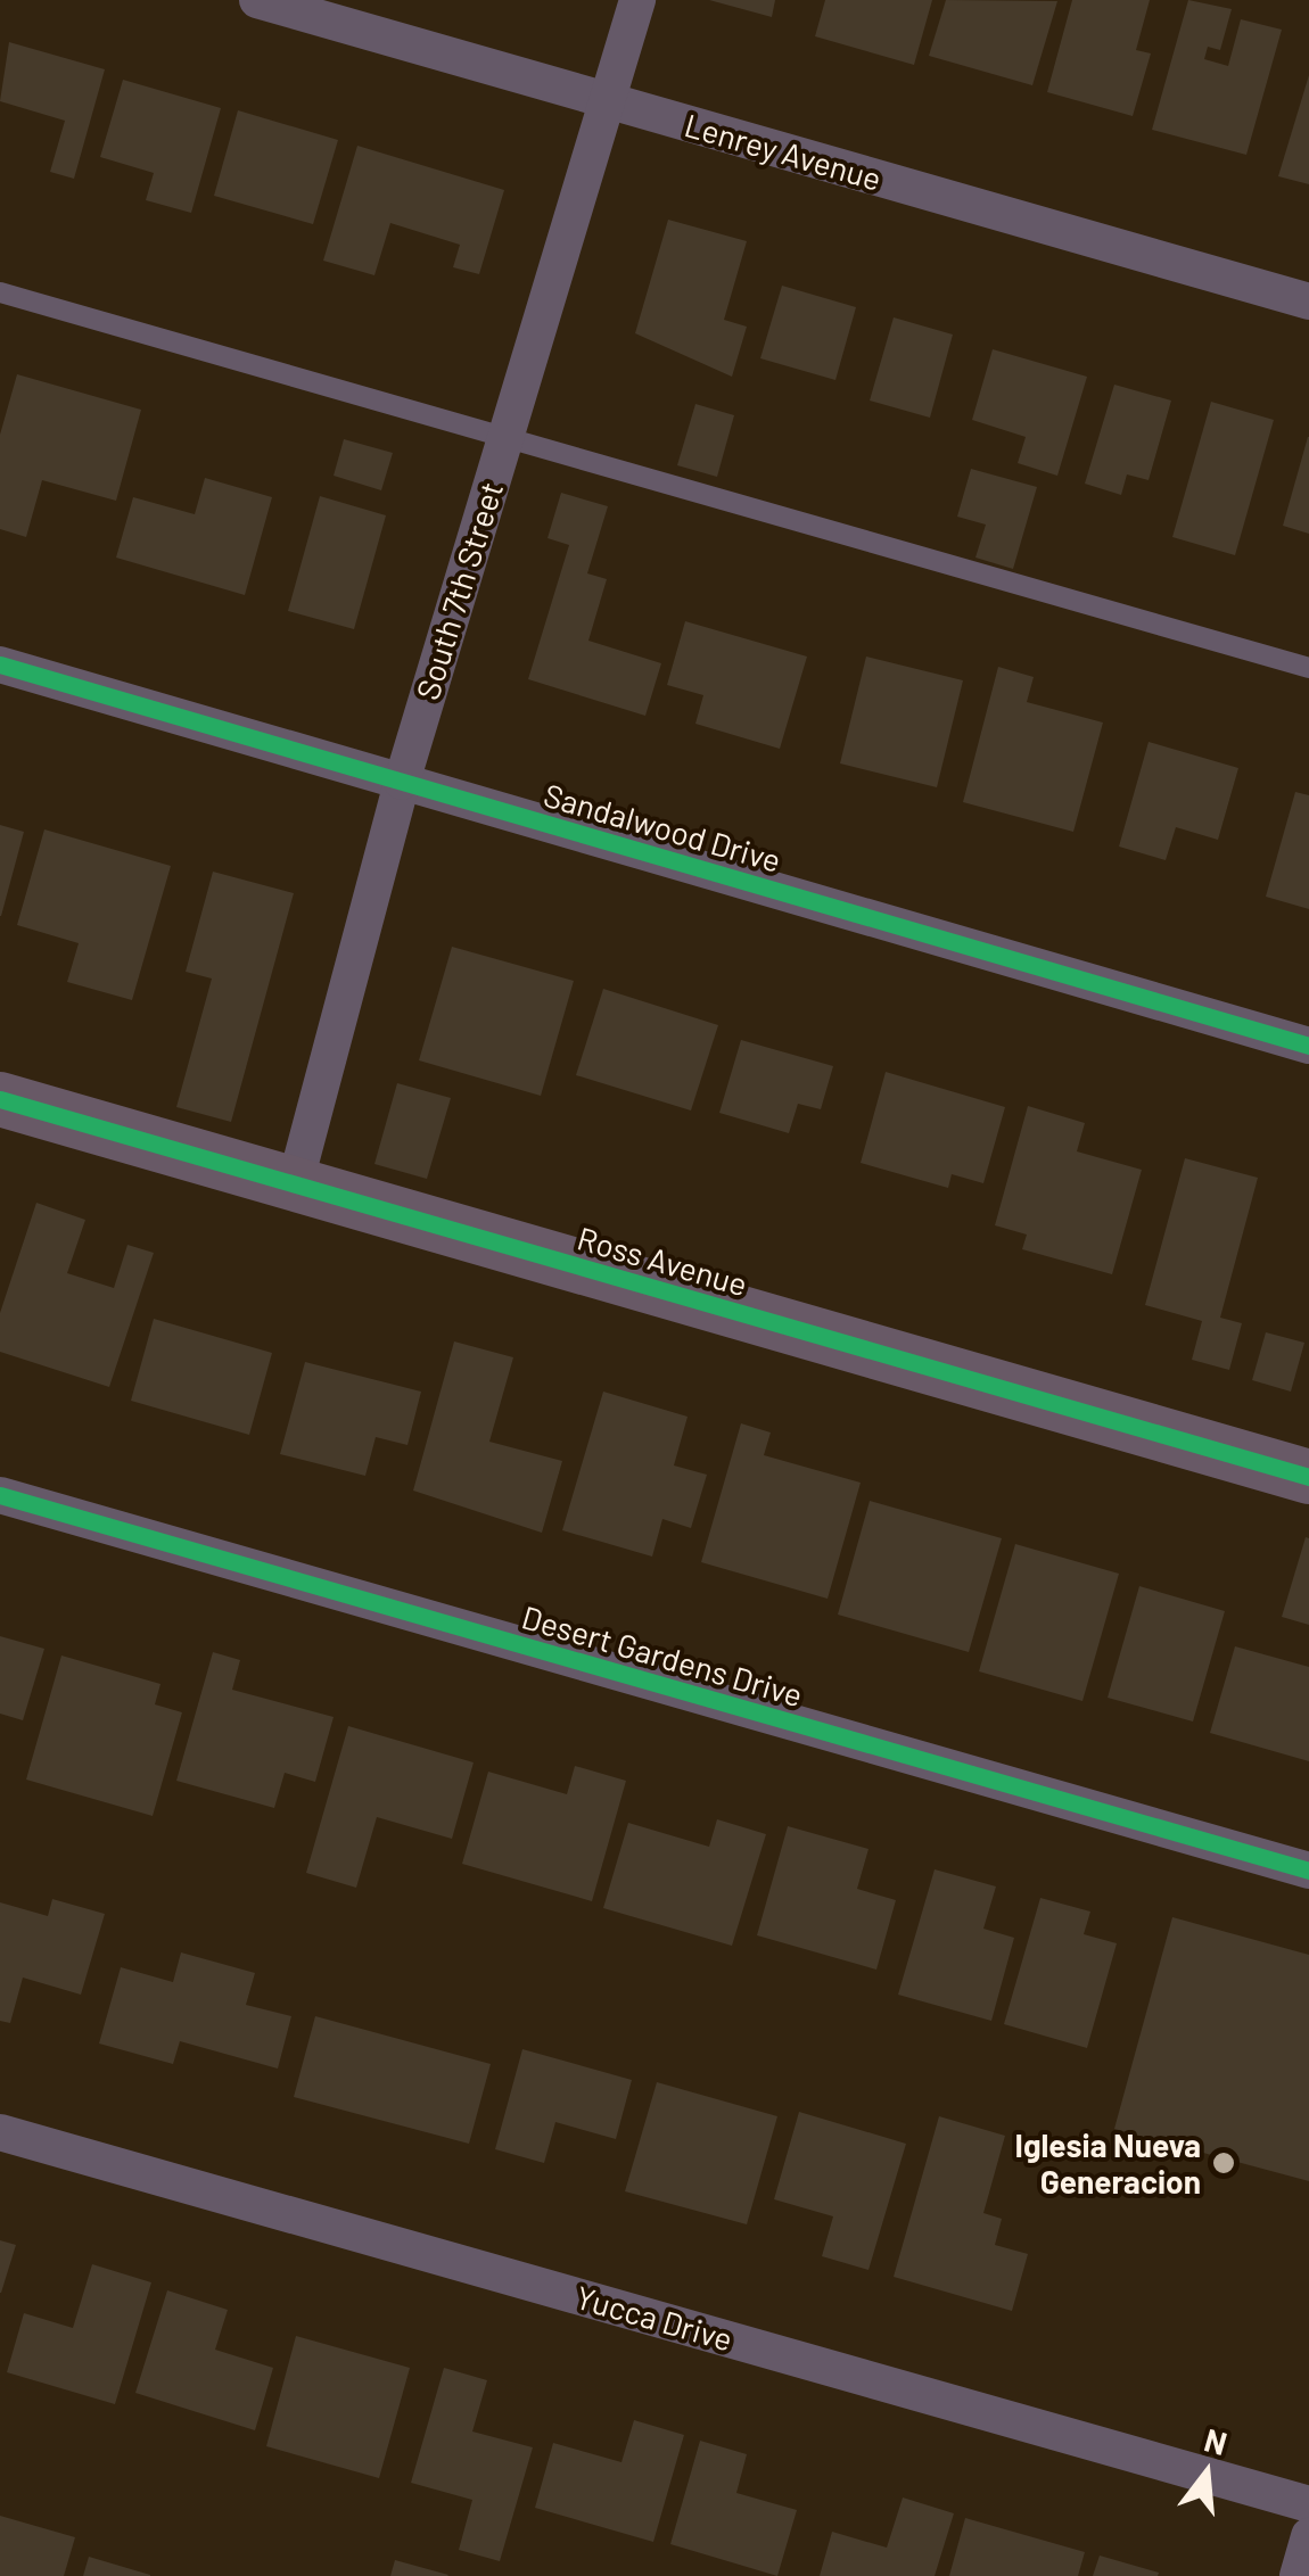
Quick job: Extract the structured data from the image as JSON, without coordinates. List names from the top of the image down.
{
  "streets": {
    "street": [
      "Lenrey Avenue",
      "South 7th Street",
      "Sandalwood Drive",
      "Ross Avenue",
      "Desert Gardens Drive",
      "Yucca Drive"
    ]
  },
  "crossings": [
    ["Lenrey Avenue", "South 7th Street"],
    ["South 7th Street", "Sandalwood Drive"],
    ["South 7th Street", "Ross Avenue"]
  ],
  "places": ["Iglesia Nueva Generacion"],
  "north": "top"
}
